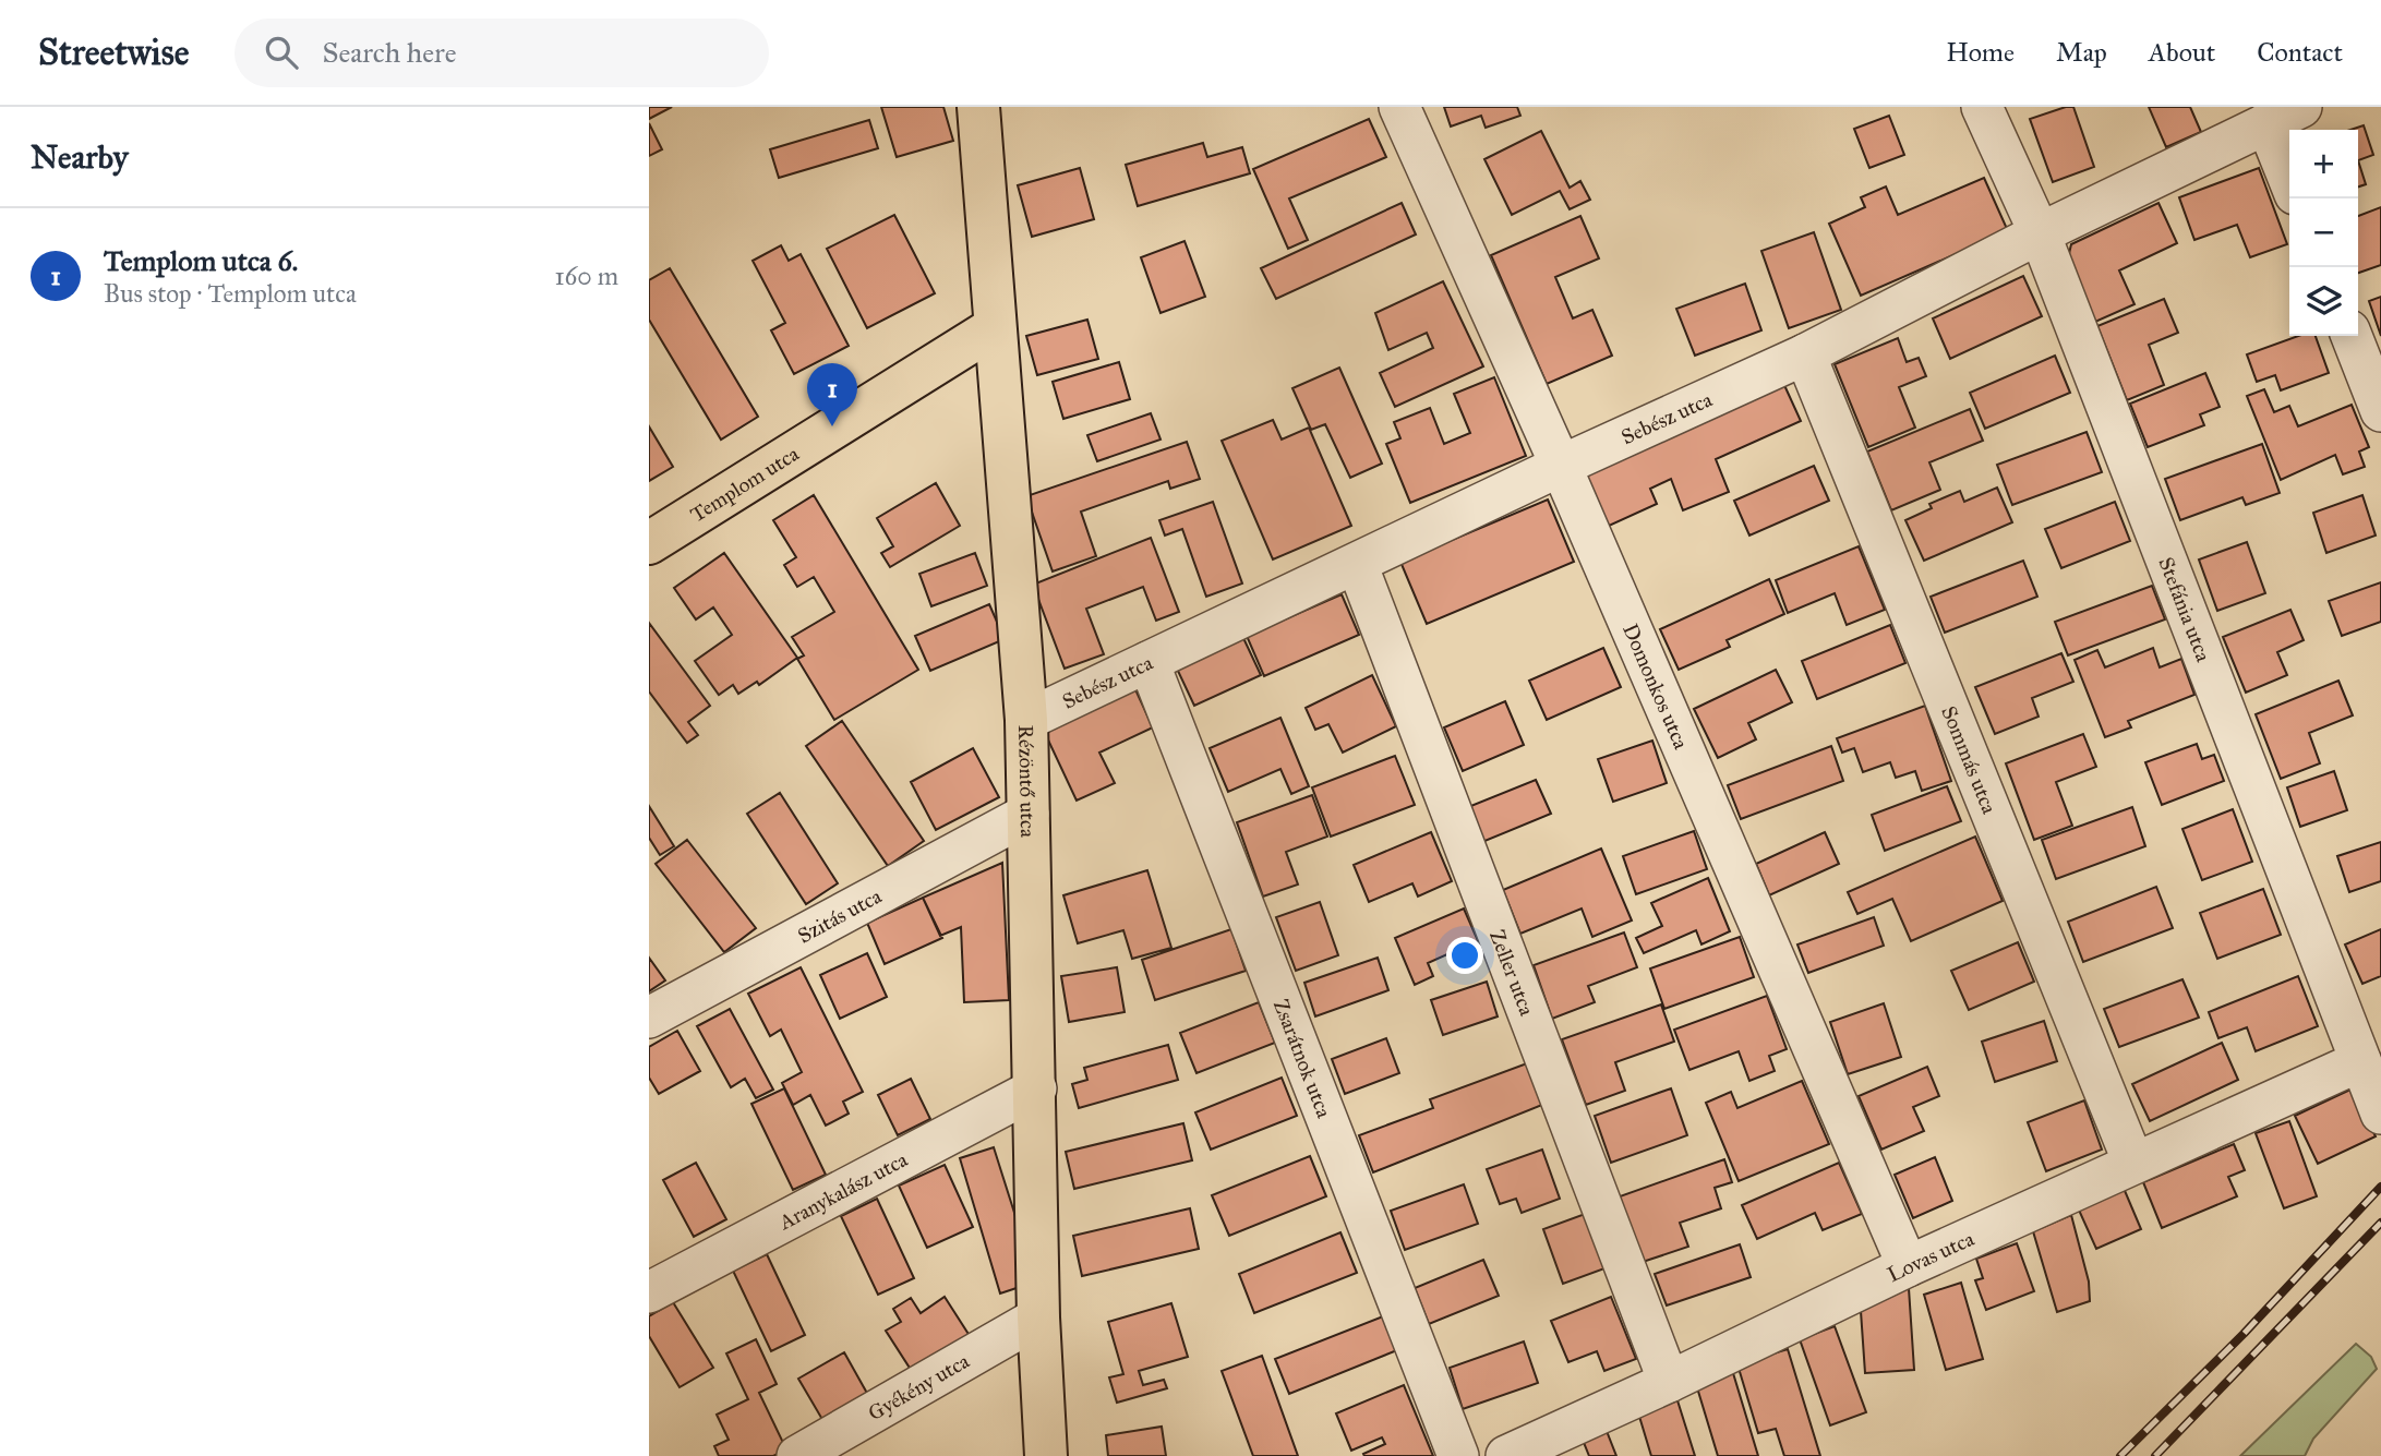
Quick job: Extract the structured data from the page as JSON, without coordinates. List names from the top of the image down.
{
  "streets": {
    "main road": ["Templom utca", "Rézöntő utca"],
    "street": [
      "Sebész utca",
      "Stefánia utca",
      "Domonkos utca",
      "Sommás utca",
      "Szitás utca",
      "Zeller utca",
      "Zsarátnok utca",
      "Aranykalász utca",
      "Lovas utca",
      "Gyékény utca"
    ]
  },
  "crossings": [
    ["Sebész utca", "Stefánia utca"],
    ["Sebész utca", "Domonkos utca"],
    ["Sebész utca", "Sommás utca"],
    ["Sebész utca", "Rézöntő utca"],
    ["Sebész utca", "Zeller utca"],
    ["Sebész utca", "Zsarátnok utca"],
    ["Templom utca", "Rézöntő utca"],
    ["Stefánia utca", "Lovas utca"],
    ["Domonkos utca", "Lovas utca"],
    ["Sommás utca", "Lovas utca"],
    ["Rézöntő utca", "Szitás utca"],
    ["Rézöntő utca", "Aranykalász utca"],
    ["Rézöntő utca", "Gyékény utca"],
    ["Zeller utca", "Lovas utca"]
  ],
  "page": {
    "header": "Streetwise",
    "search": "Search here",
    "nav": [
      "Home",
      "Map",
      "About",
      "Contact"
    ],
    "heading": "Nearby",
    "map_buttons": ["+", "−"],
    "list": [
      {
        "mark": "1",
        "name": "Templom utca 6.",
        "note": "Bus stop · Templom utca",
        "value": "160 m"
      }
    ],
    "pins": "1"
  }
}
